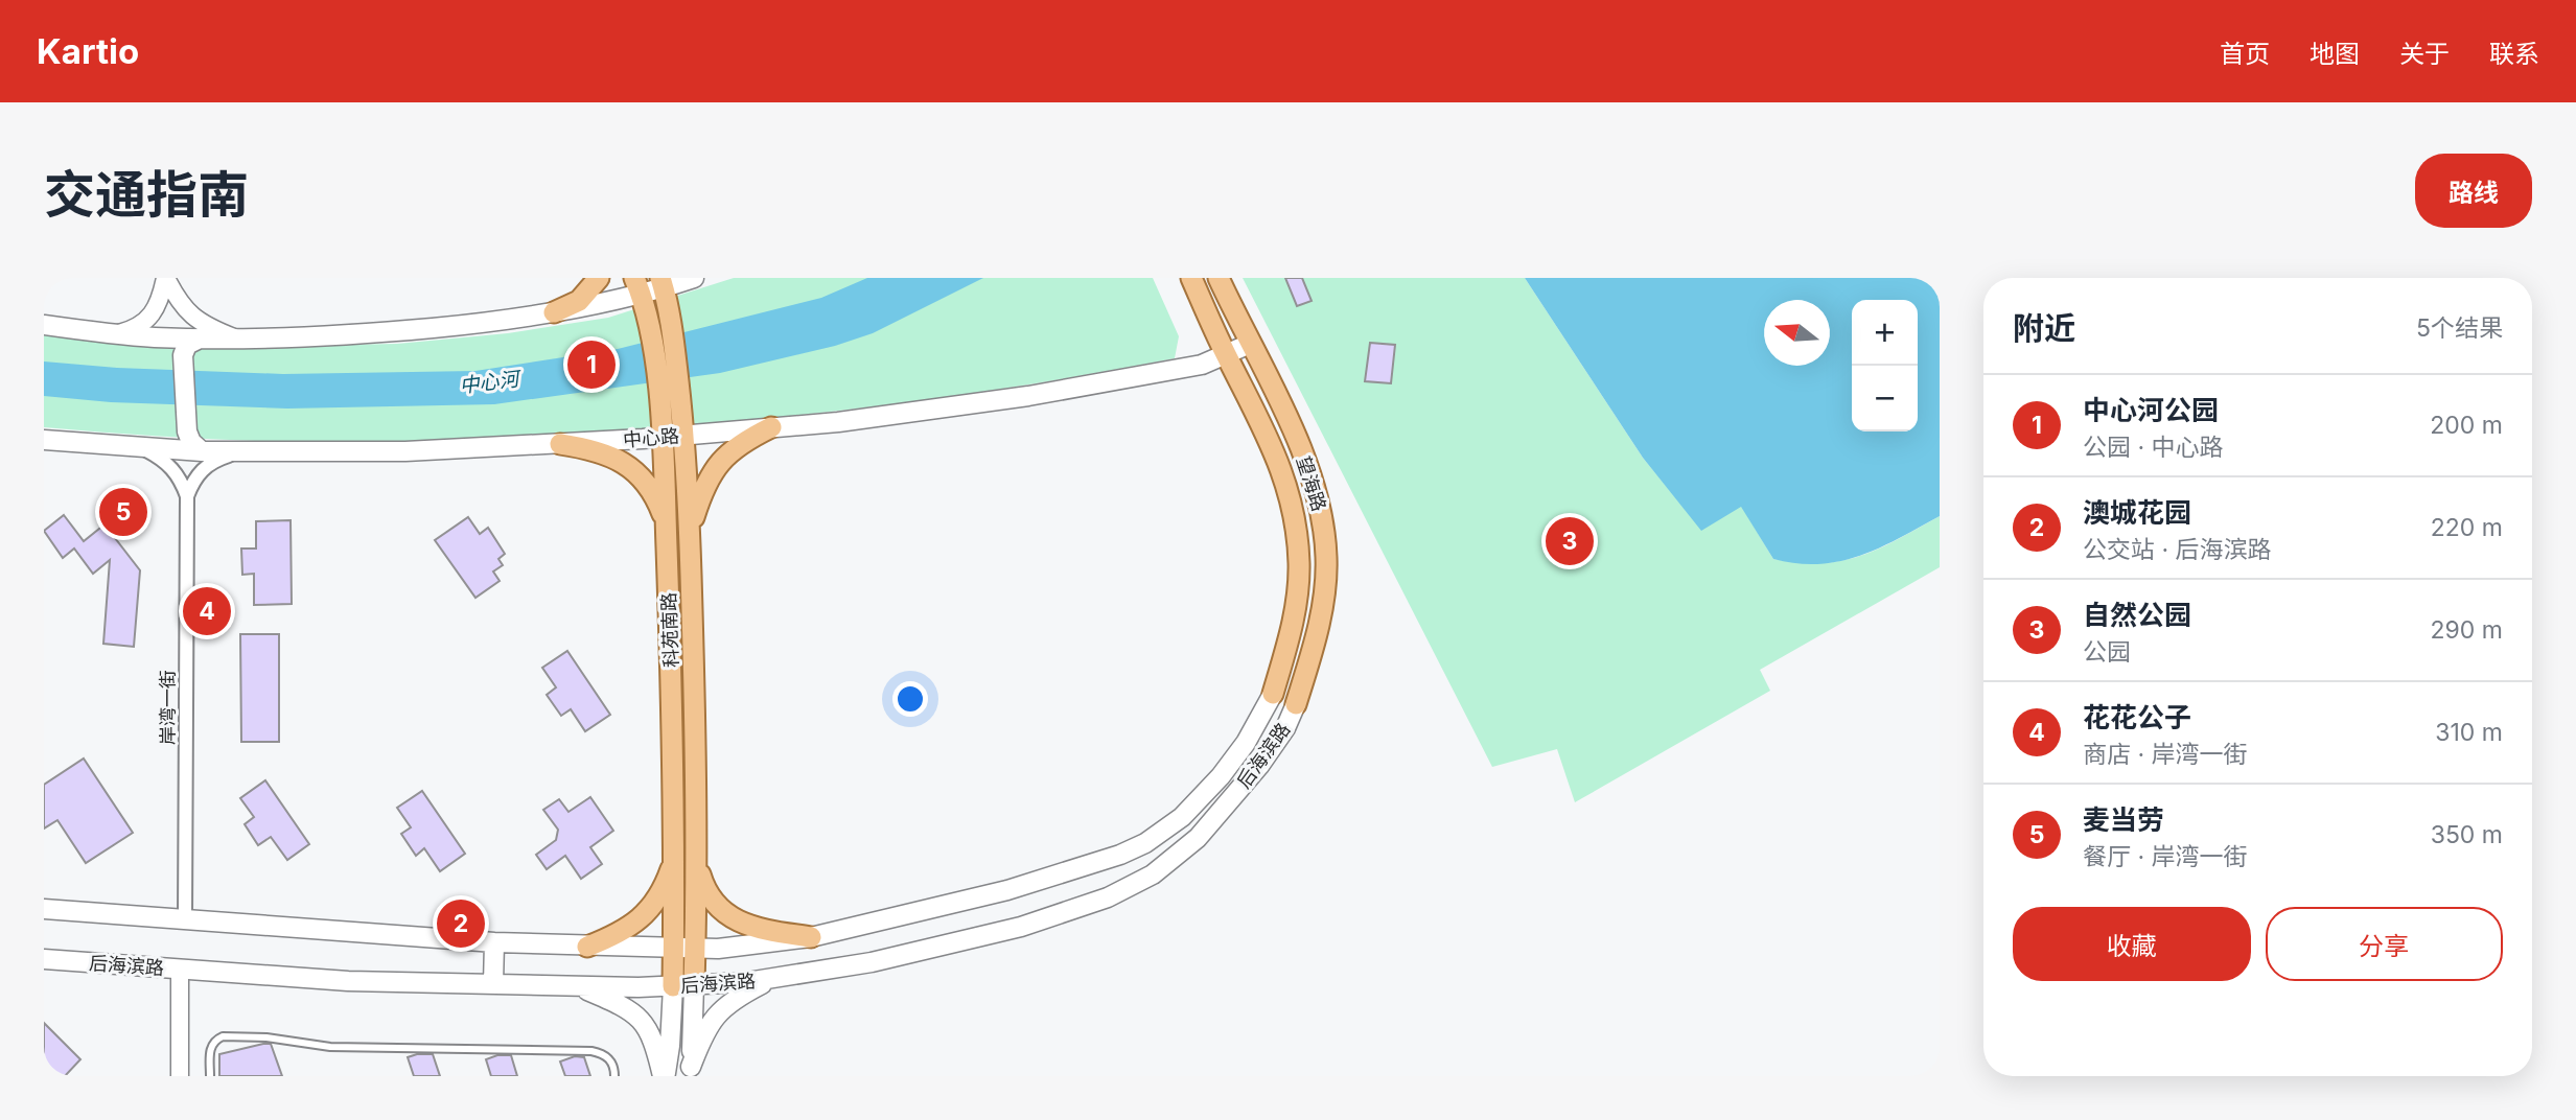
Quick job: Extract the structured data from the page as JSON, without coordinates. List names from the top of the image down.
{
  "streets": {
    "main road": [
      "中心路",
      "望海路",
      "科苑南路",
      "后海滨路"
    ],
    "street": ["岸湾一街"]
  },
  "crossings": [
    ["中心路", "望海路"],
    ["中心路", "科苑南路"],
    ["望海路", "后海滨路"],
    ["科苑南路", "后海滨路"],
    ["岸湾一街", "后海滨路"]
  ],
  "water": ["中心河"],
  "north": "left",
  "page": {
    "header": "Kartio",
    "nav": [
      "首页",
      "地图",
      "关于",
      "联系"
    ],
    "title": "交通指南",
    "buttons": [
      "路线",
      ["收藏", "分享"]
    ],
    "heading": ["附近", "5个结果"],
    "map_buttons": ["+", "−"],
    "pins": [
      "1",
      "5",
      "3",
      "4",
      "2"
    ],
    "list": [
      {
        "mark": "1",
        "name": "中心河公园",
        "note": "公园 · 中心路",
        "value": "200 m"
      },
      {
        "mark": "2",
        "name": "澳城花园",
        "note": "公交站 · 后海滨路",
        "value": "220 m"
      },
      {
        "mark": "3",
        "name": "自然公园",
        "note": "公园",
        "value": "290 m"
      },
      {
        "mark": "4",
        "name": "花花公子",
        "note": "商店 · 岸湾一街",
        "value": "310 m"
      },
      {
        "mark": "5",
        "name": "麦当劳",
        "note": "餐厅 · 岸湾一街",
        "value": "350 m"
      }
    ]
  }
}
